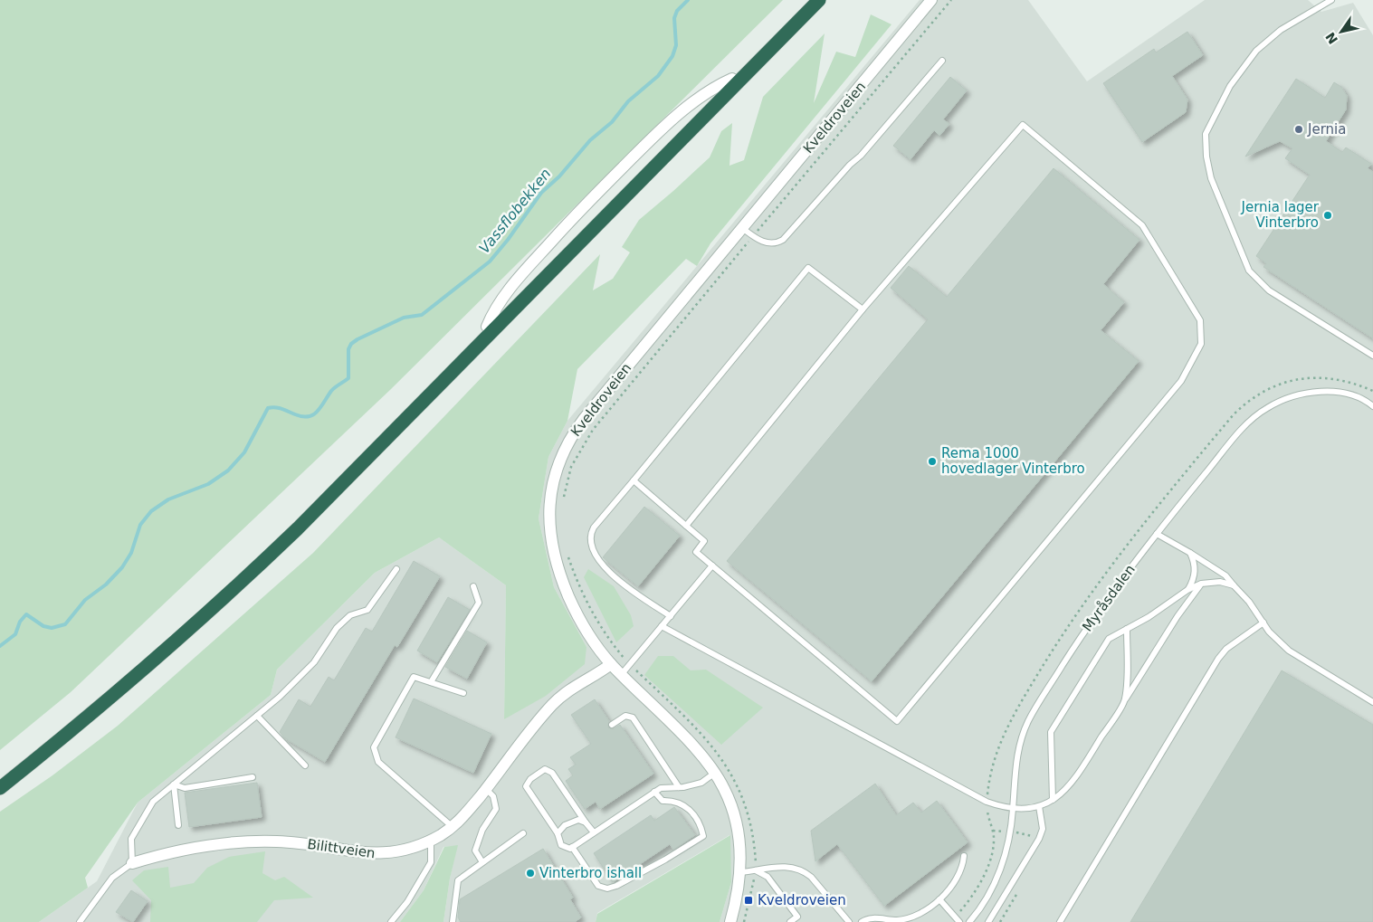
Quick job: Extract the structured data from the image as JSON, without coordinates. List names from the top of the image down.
{
  "streets": {
    "street": ["Kveldroveien", "Bilittveien"],
    "lane": ["Myråsdalen"]
  },
  "crossings": [
    ["Kveldroveien", "Bilittveien"]
  ],
  "water": ["Vassflobekken"],
  "places": {
    "other": [
      "Jernia",
      "Jernia lager Vinterbro",
      "Rema 1000 hovedlager Vinterbro",
      "Vinterbro ishall"
    ],
    "transit": ["Kveldroveien"]
  },
  "north": "bottom left"
}
